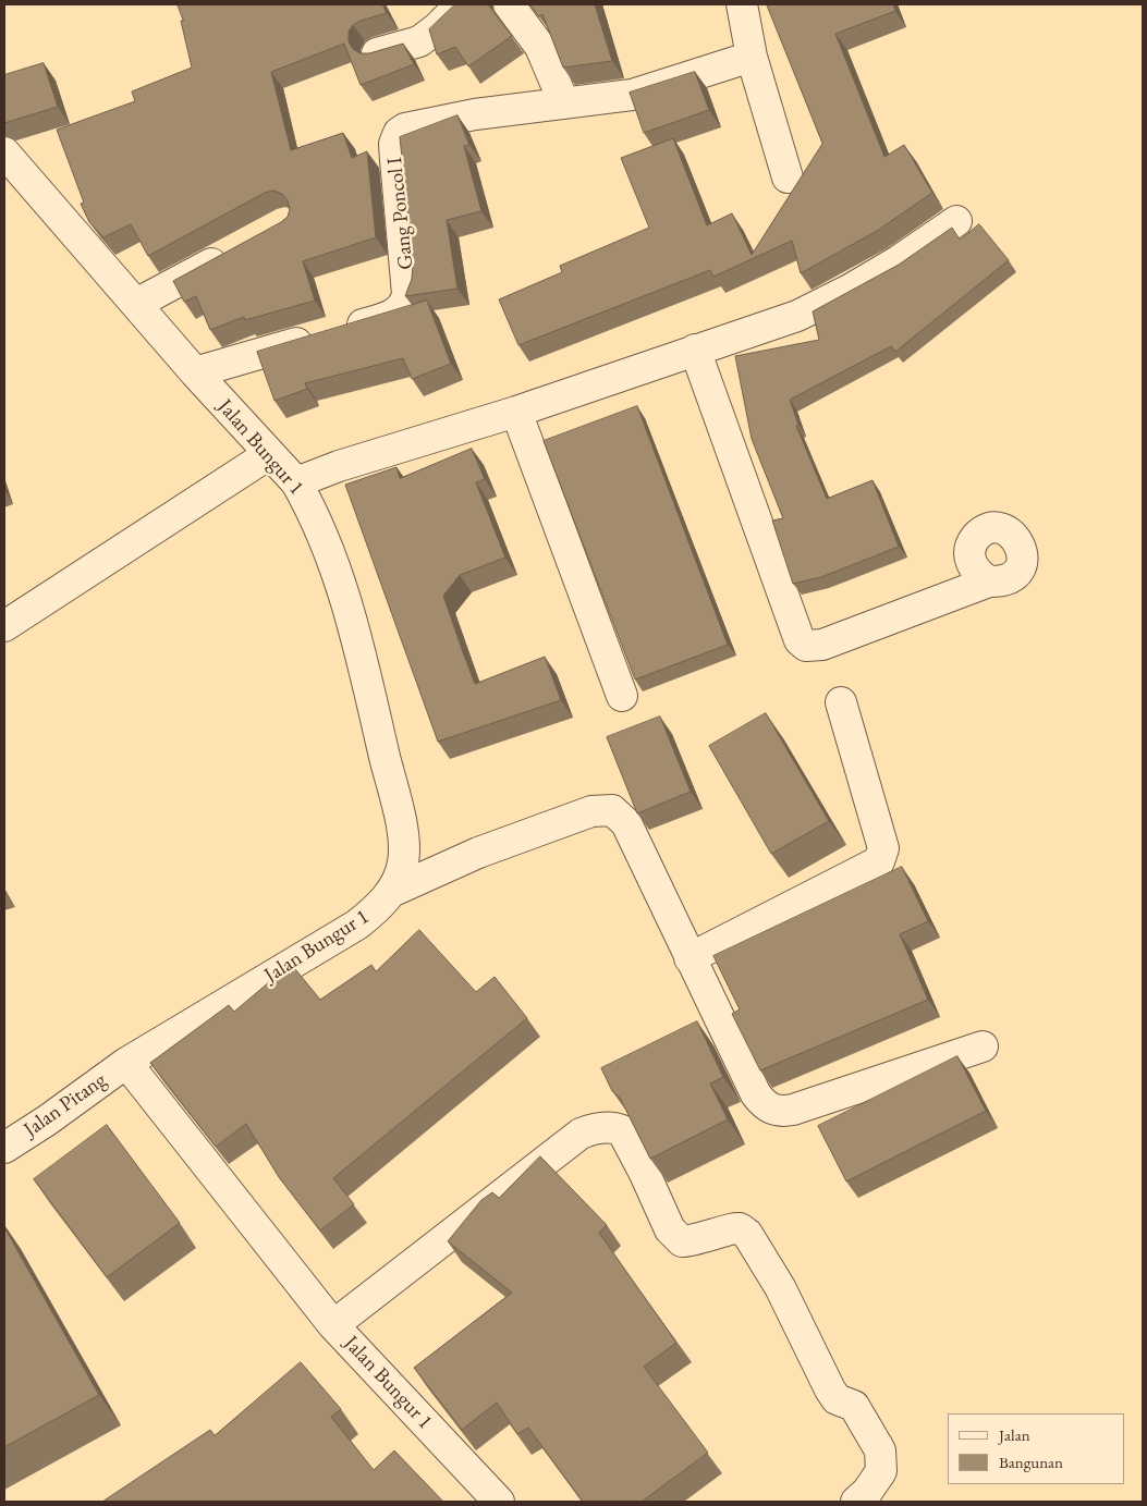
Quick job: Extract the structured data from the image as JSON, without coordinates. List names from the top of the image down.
{
  "streets": {
    "street": ["Gang Poncol I", "Jalan Bungur 1", "Jalan Pitang"]
  },
  "crossings": [
    ["Gang Poncol I", "Jalan Bungur 1"],
    ["Jalan Bungur 1", "Jalan Pitang"]
  ],
  "legend": ["Jalan", "Bangunan"]
}
